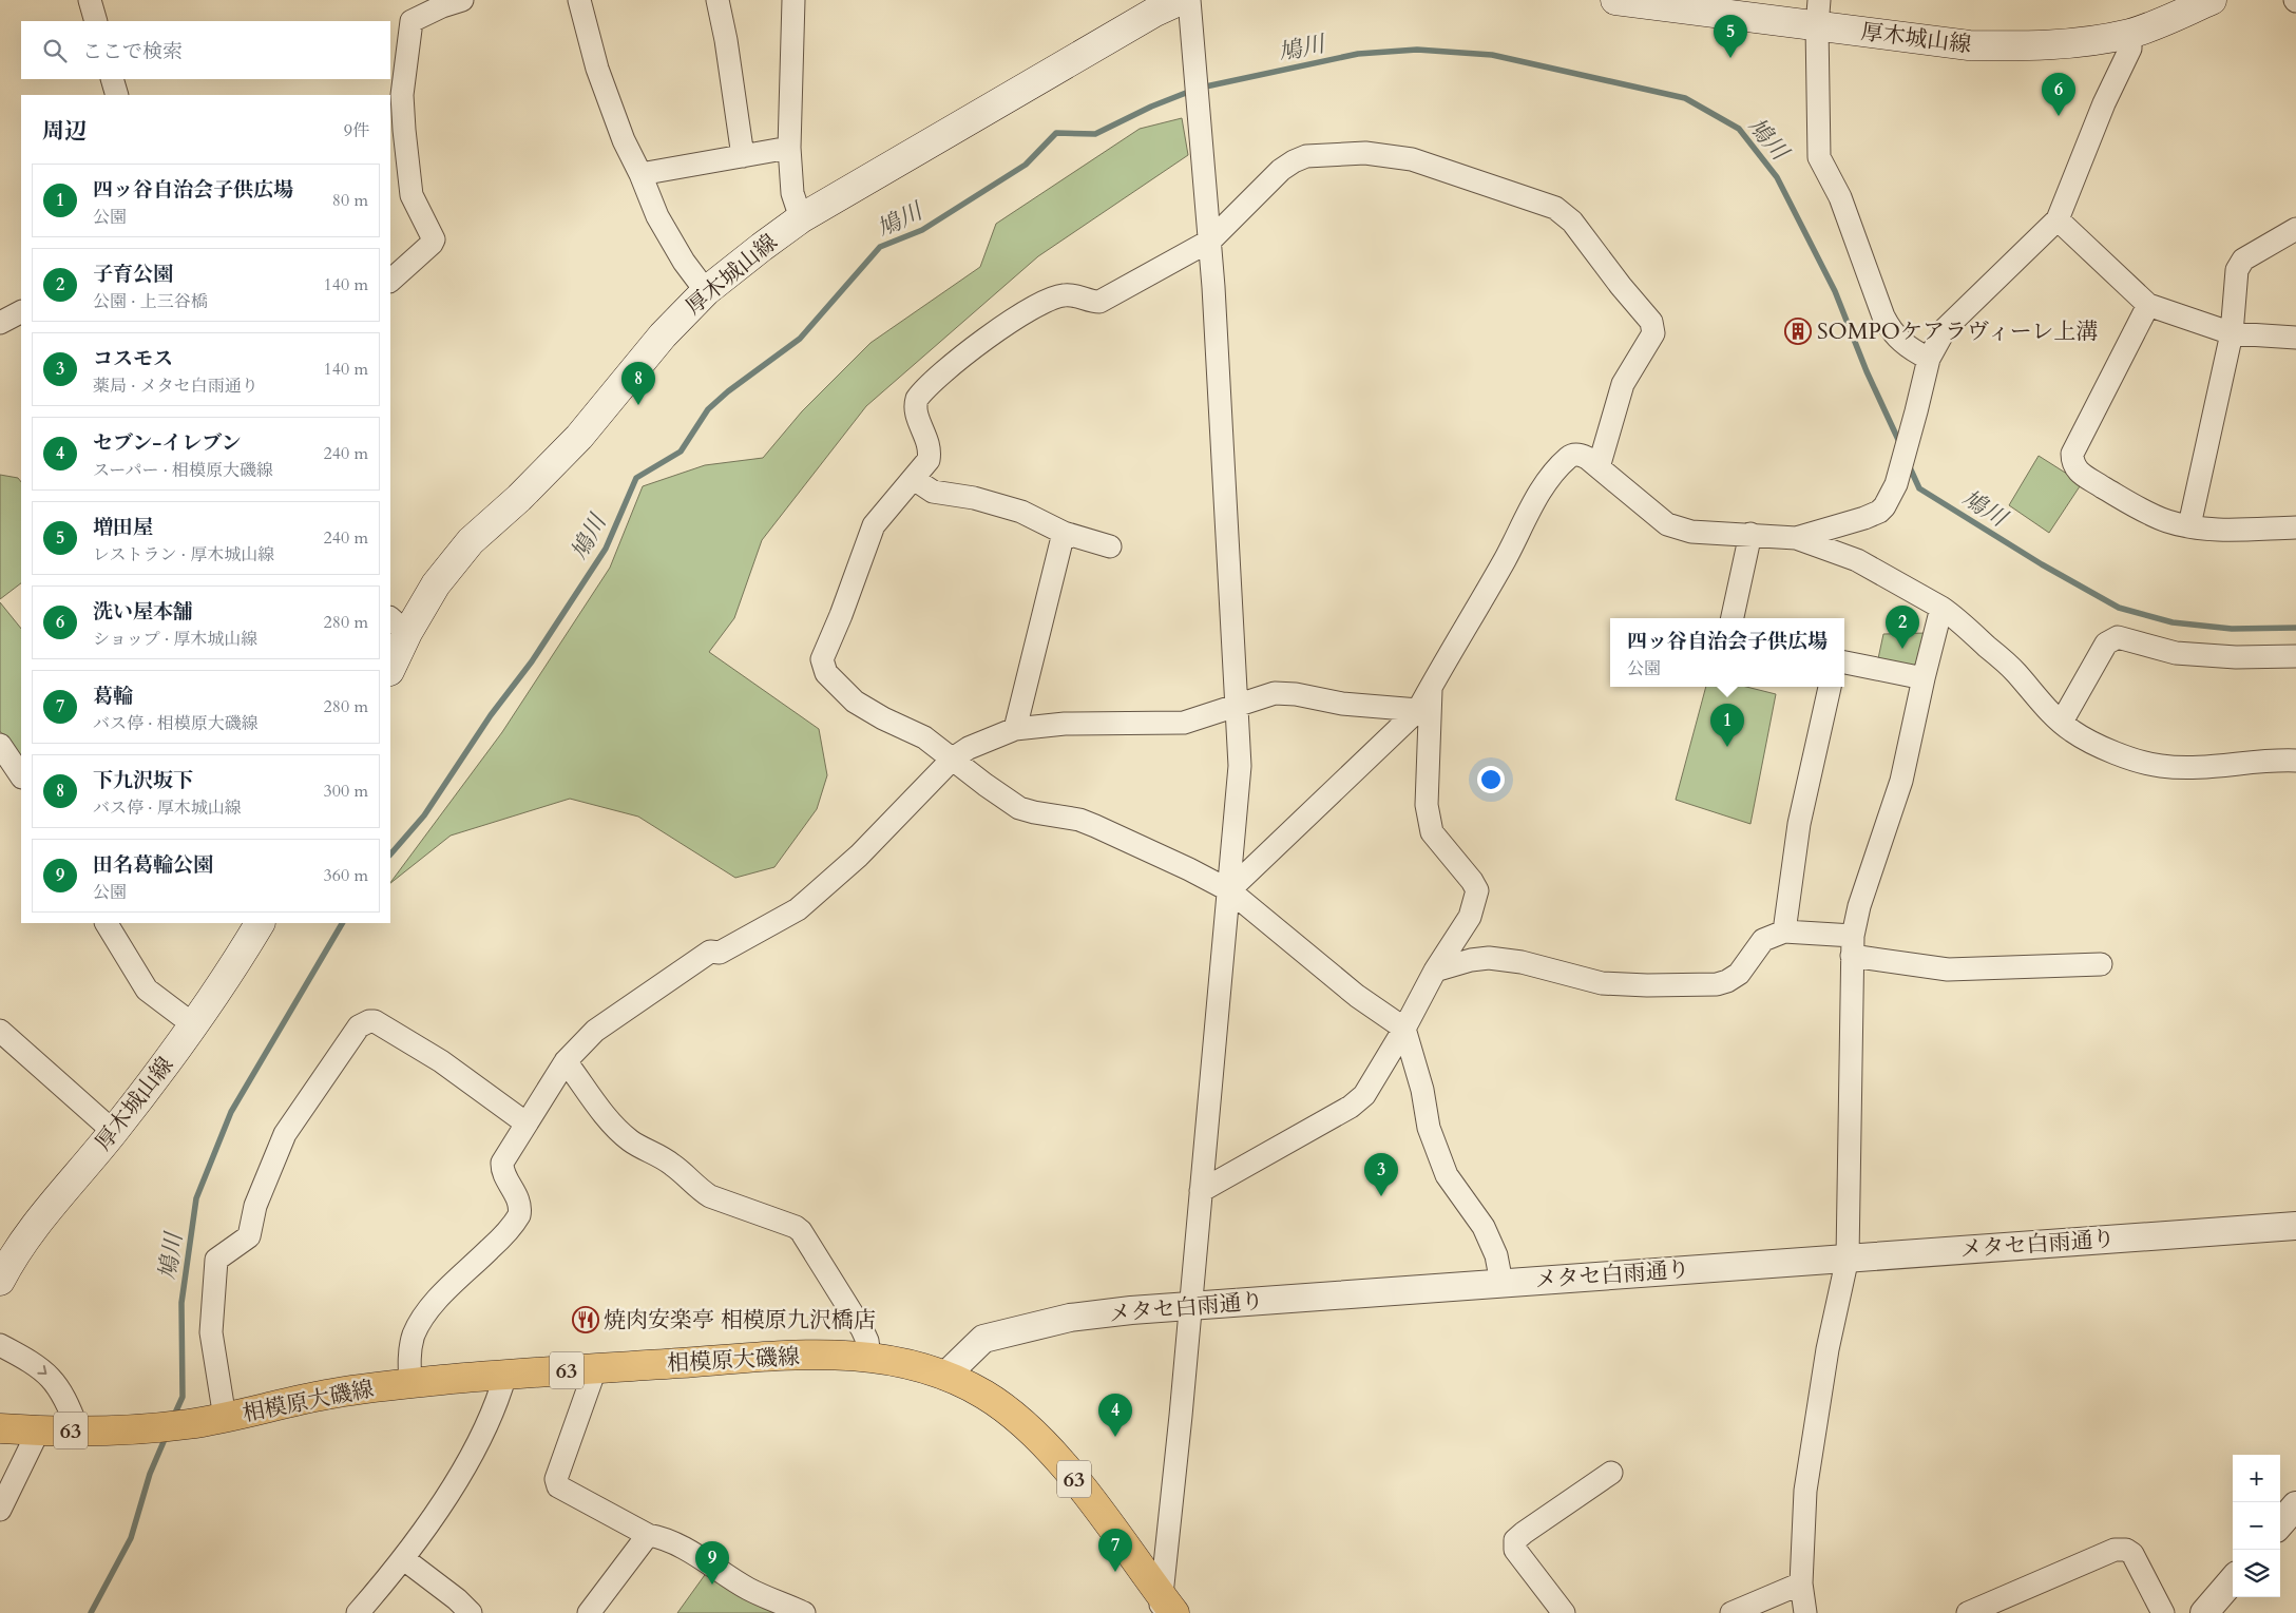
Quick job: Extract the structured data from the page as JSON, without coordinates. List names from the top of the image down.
{
  "streets": {
    "main road": ["厚木城山線", "相模原大磯線", "63"],
    "street": ["メタセ白雨通り"]
  },
  "crossings": [
    ["メタセ白雨通り", "相模原大磯線"],
    ["相模原大磯線", "63"]
  ],
  "water": ["鳩川"],
  "places": {
    "building": ["SOMPOケアラヴィーレ上溝"],
    "restaurant": ["焼肉安楽亭 相模原九沢橋店"]
  },
  "page": {
    "pins": [
      "5",
      "6",
      "8",
      "2",
      "1",
      "3",
      "4",
      "7",
      "9"
    ],
    "search": "ここで検索",
    "heading": ["周辺", "9件"],
    "list": [
      {
        "mark": "1",
        "name": "四ッ谷自治会子供広場",
        "note": "公園",
        "value": "80 m"
      },
      {
        "mark": "2",
        "name": "子育公園",
        "note": "公園 · 上三谷橋",
        "value": "140 m"
      },
      {
        "mark": "3",
        "name": "コスモス",
        "note": "薬局 · メタセ白雨通り",
        "value": "140 m"
      },
      {
        "mark": "4",
        "name": "セブン-イレブン",
        "note": "スーパー · 相模原大磯線",
        "value": "240 m"
      },
      {
        "mark": "5",
        "name": "増田屋",
        "note": "レストラン · 厚木城山線",
        "value": "240 m"
      },
      {
        "mark": "6",
        "name": "洗い屋本舗",
        "note": "ショップ · 厚木城山線",
        "value": "280 m"
      },
      {
        "mark": "7",
        "name": "葛輪",
        "note": "バス停 · 相模原大磯線",
        "value": "280 m"
      },
      {
        "mark": "8",
        "name": "下九沢坂下",
        "note": "バス停 · 厚木城山線",
        "value": "300 m"
      },
      {
        "mark": "9",
        "name": "田名葛輪公園",
        "note": "公園",
        "value": "360 m"
      }
    ],
    "popup": ["四ッ谷自治会子供広場", "公園"],
    "map_buttons": ["+", "−"]
  }
}
